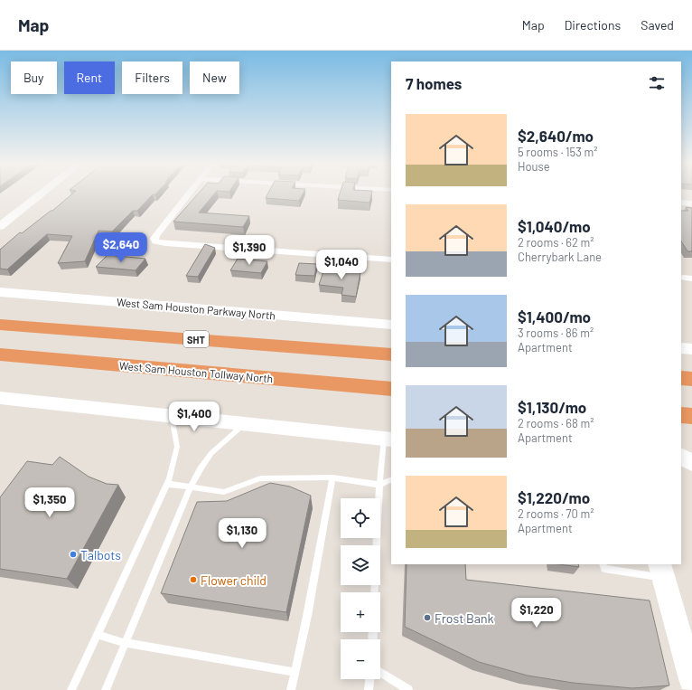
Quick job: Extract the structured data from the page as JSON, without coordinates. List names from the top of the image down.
{
  "streets": {
    "highway": ["SHT", "West Sam Houston Tollway North"],
    "main road": ["West Sam Houston Parkway North"]
  },
  "places": ["Talbots", "Flower child", "Frost Bank"],
  "page": {
    "header": "Map",
    "nav": ["Map", "Directions", "Saved"],
    "chip": [
      "Buy",
      "Rent",
      "Filters",
      "New"
    ],
    "heading": "7 homes",
    "list": [
      {
        "name": "$2,640/mo",
        "note": "5 rooms · 153 m² · House"
      },
      {
        "name": "$1,040/mo",
        "note": "2 rooms · 62 m² · Cherrybark Lane"
      },
      {
        "name": "$1,400/mo",
        "note": "3 rooms · 86 m² · Apartment"
      },
      {
        "name": "$1,130/mo",
        "note": "2 rooms · 68 m² · Apartment"
      },
      {
        "name": "$1,220/mo",
        "note": "2 rooms · 70 m² · Apartment"
      }
    ],
    "price": [
      "$2,640",
      "$1,390",
      "$1,040",
      "$1,400",
      "$1,350",
      "$1,130",
      "$1,220"
    ],
    "map_buttons": ["+", "−"]
  }
}
